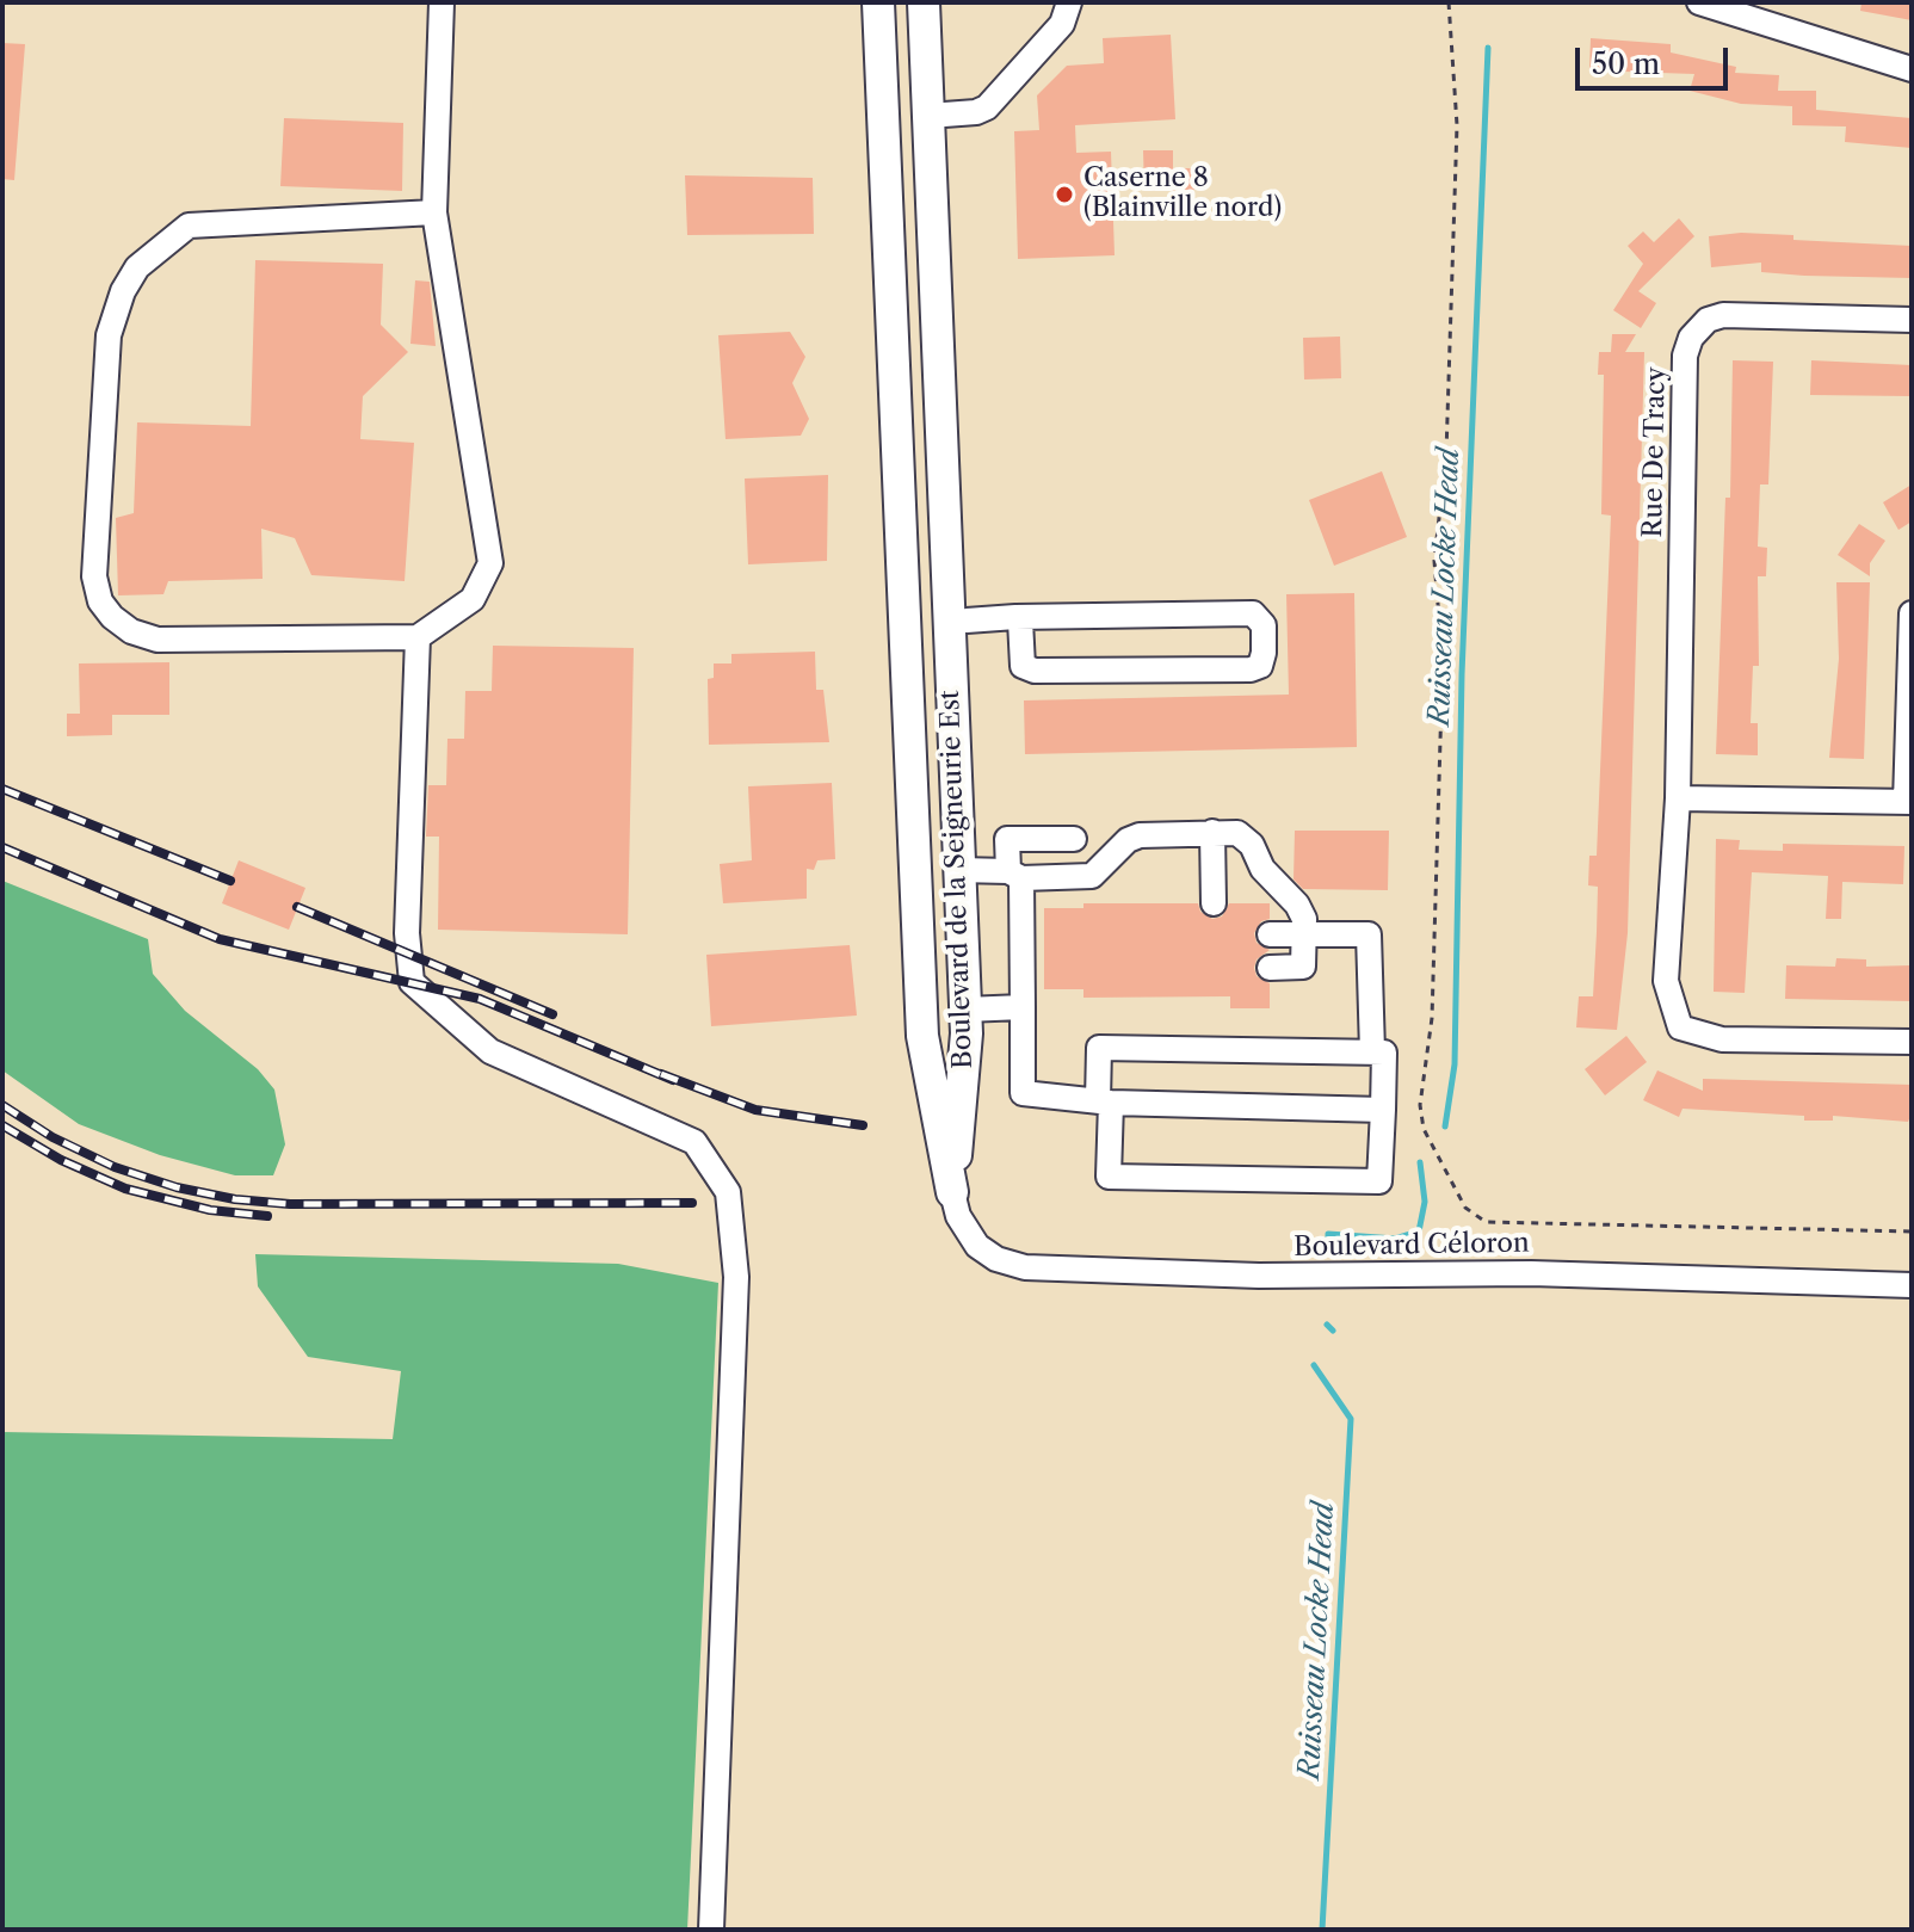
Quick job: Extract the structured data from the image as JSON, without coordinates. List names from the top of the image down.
{
  "streets": {
    "main road": ["Boulevard de la Seigneurie Est"],
    "street": ["Rue De Tracy", "Boulevard Céloron"]
  },
  "crossings": [
    ["Boulevard de la Seigneurie Est", "Boulevard Céloron"]
  ],
  "water": ["Ruisseau Locke Head"],
  "places": ["Caserne 8 (Blainville nord)"],
  "scale_bar": "50 m"
}
